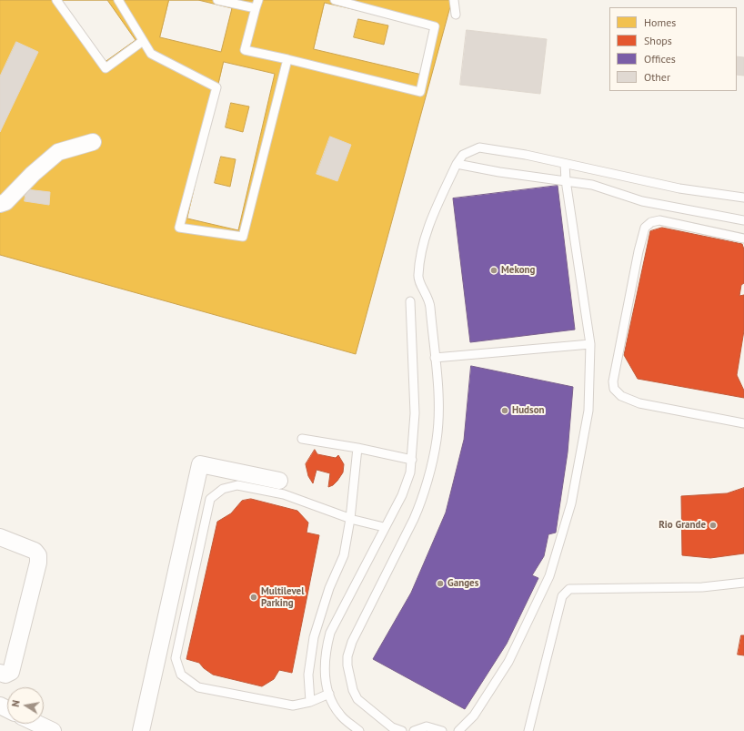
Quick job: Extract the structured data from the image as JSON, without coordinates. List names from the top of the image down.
{
  "places": [
    "Mekong",
    "Hudson",
    "Rio Grande",
    "Ganges",
    "Multilevel Parking"
  ],
  "legend": [
    "Homes",
    "Shops",
    "Offices",
    "Other"
  ],
  "north": "left"
}
